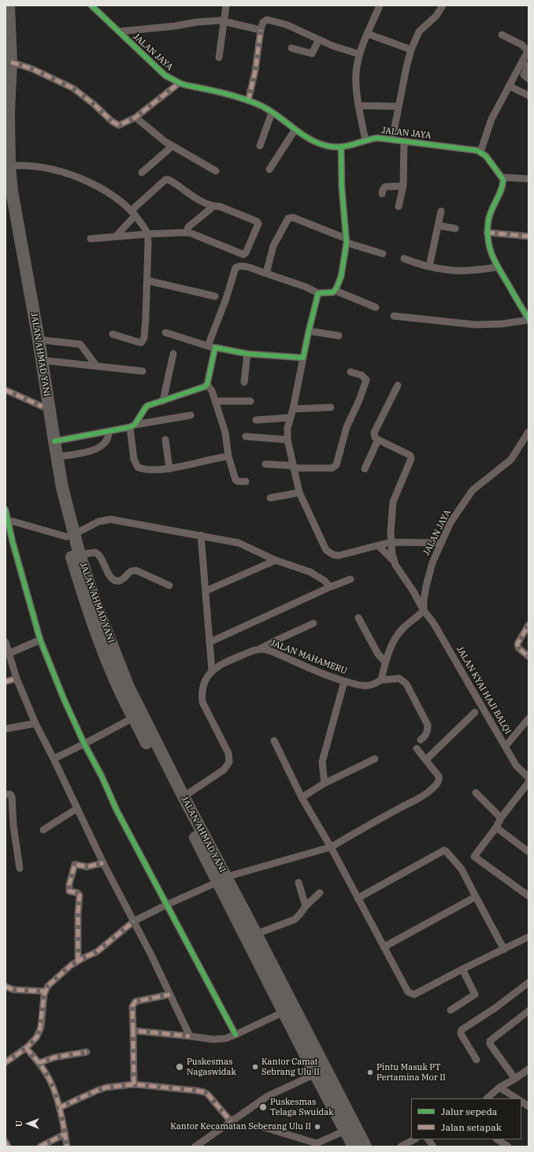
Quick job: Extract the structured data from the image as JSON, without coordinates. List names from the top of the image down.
{
  "streets": {
    "highway": ["JALAN AHMAD YANI"],
    "street": ["JALAN JAYA", "JALAN MAHAMERU", "JALAN KYAI HAJI BALQI"]
  },
  "crossings": [
    ["JALAN JAYA", "JALAN KYAI HAJI BALQI"],
    ["JALAN AHMAD YANI", "JALAN MAHAMERU"]
  ],
  "places": [
    "Puskesmas Nagaswidak",
    "Kantor Camat Sebrang Ulu II",
    "Pintu Masuk PT Pertamina Mor II",
    "Puskesmas Telaga Swuidak",
    "Kantor Kecamatan Seberang Ulu II"
  ],
  "legend": ["Jalur sepeda", "Jalan setapak"],
  "north": "left"
}
